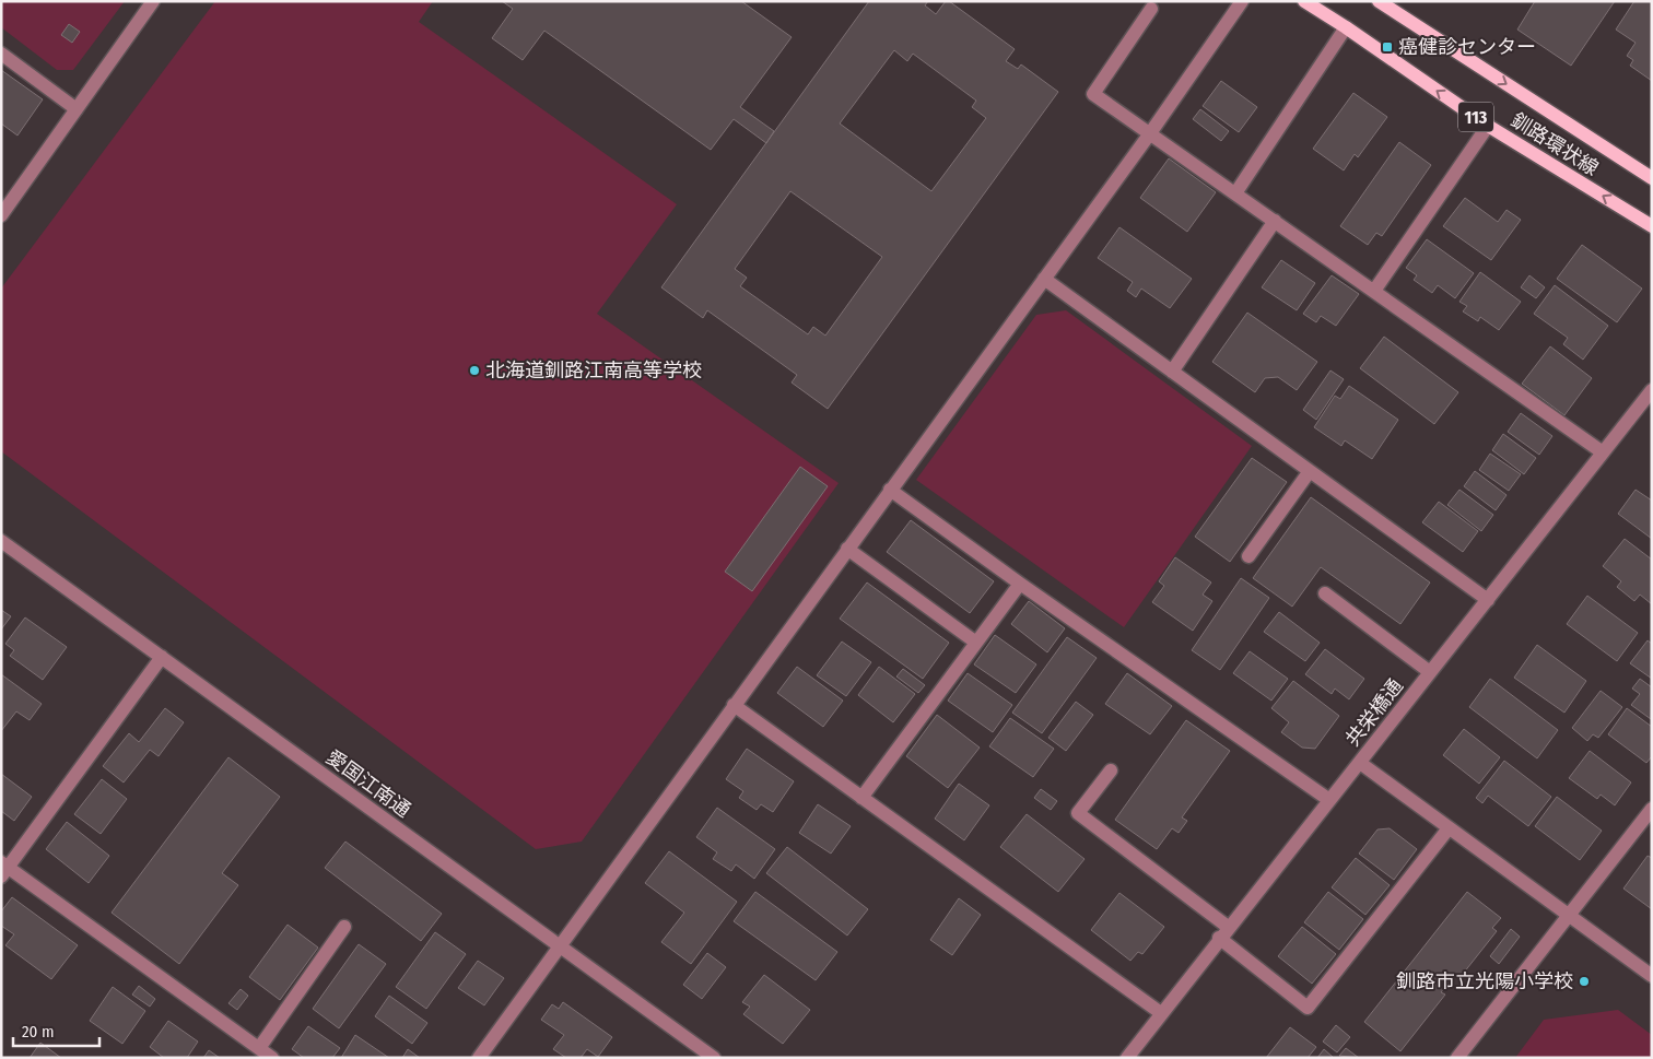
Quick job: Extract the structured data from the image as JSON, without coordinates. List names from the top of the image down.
{
  "streets": {
    "main road": ["113", "釧路環状線"],
    "street": ["共栄橋通", "愛国江南通"]
  },
  "places": {
    "transit": ["癌健診センター"],
    "other": ["北海道釧路江南高等学校", "釧路市立光陽小学校"]
  },
  "scale_bar": "20 m"
}
